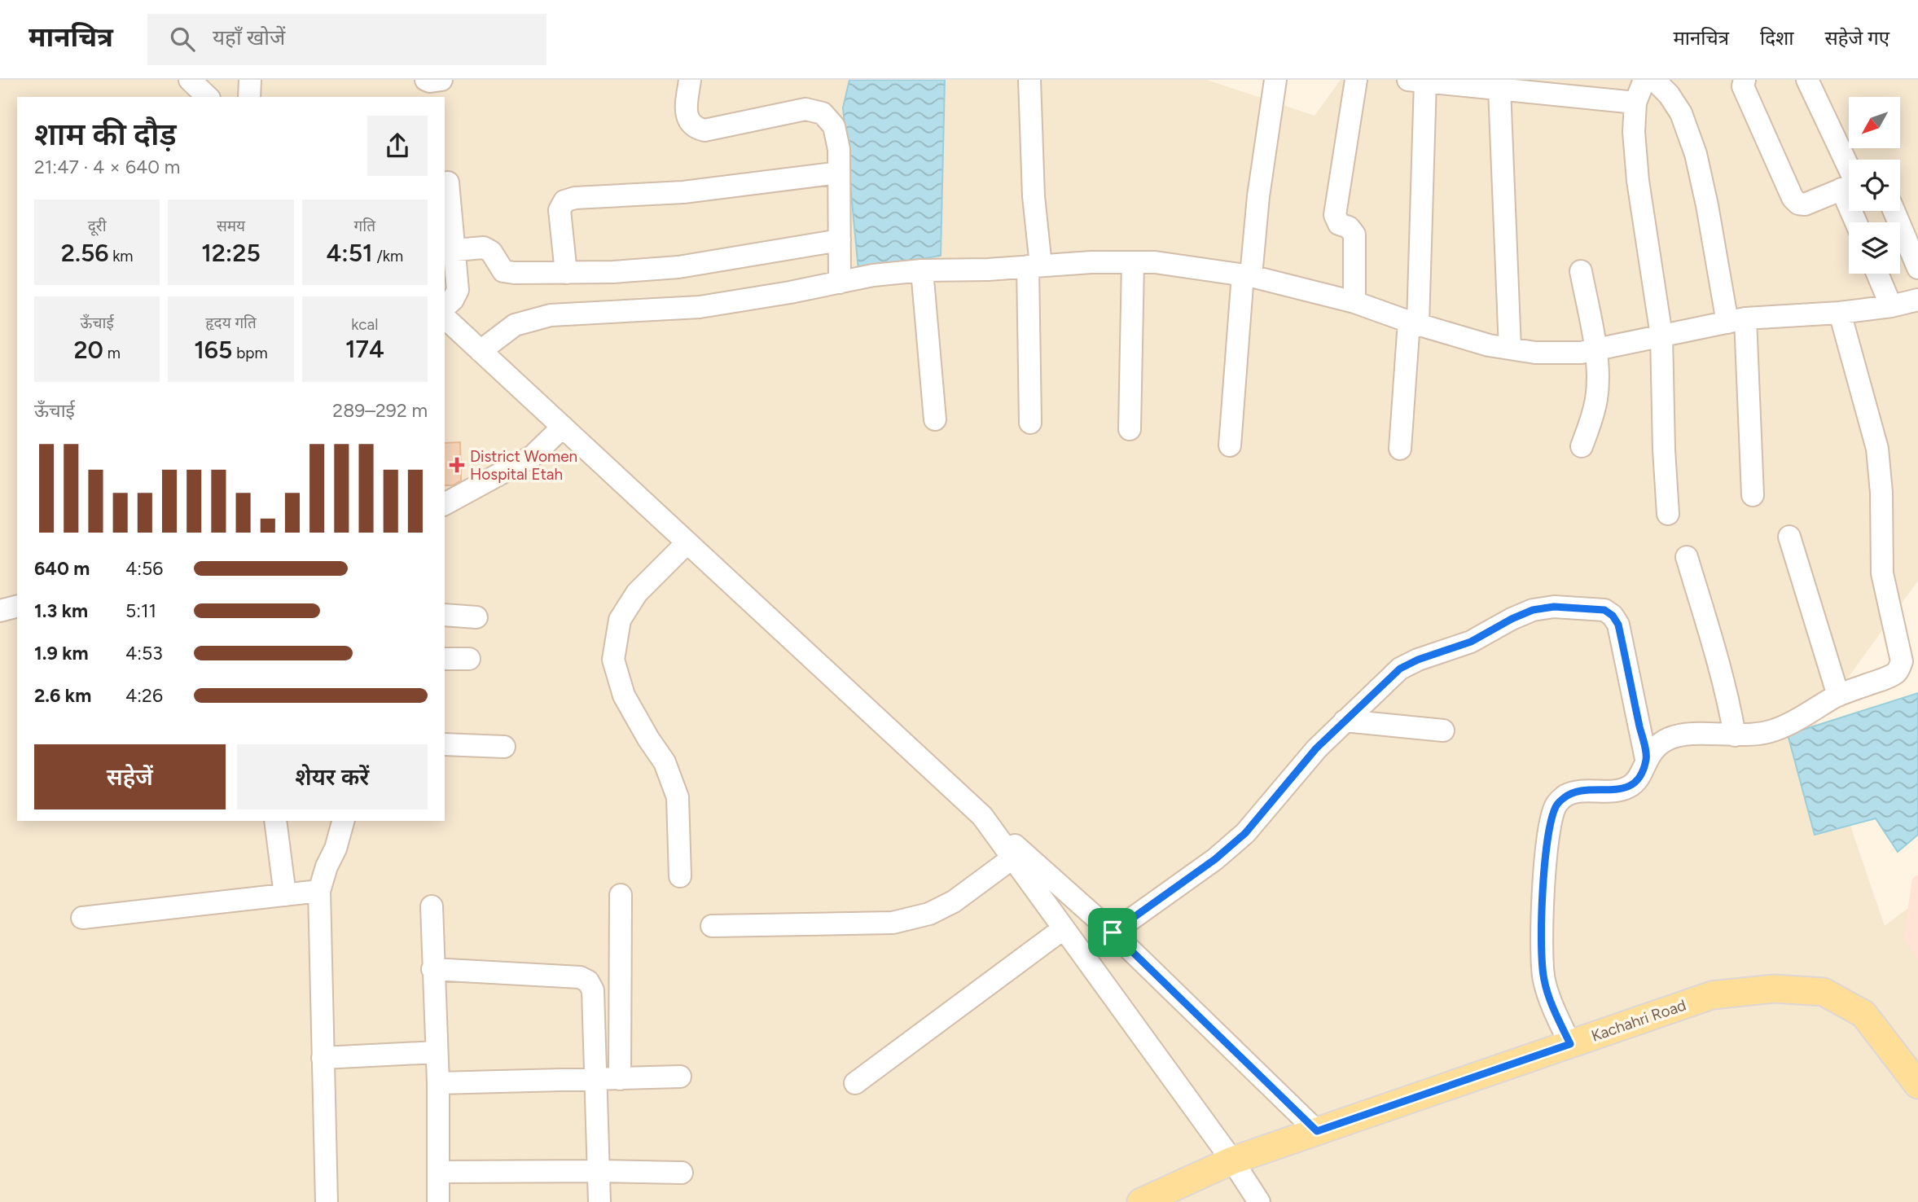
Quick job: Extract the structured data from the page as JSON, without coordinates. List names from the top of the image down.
{
  "streets": {
    "main road": ["Kachahri Road"]
  },
  "places": {
    "health": ["District Women Hospital Etah"]
  },
  "north": "bottom left",
  "page": {
    "header": "मानचित्र",
    "search": "यहाँ खोजें",
    "nav": ["मानचित्र", "दिशा", "सहेजे गए"],
    "heading": ["शाम की दौड़", "21:47 · 4 × 640 m"],
    "stats": [
      ["दूरी", "2.56 km"],
      ["समय", "12:25"],
      ["गति", "4:51 /km"],
      ["ऊँचाई", "20 m"],
      ["हृदय गति", "165 bpm"],
      ["kcal", "174"]
    ],
    "chart": ["ऊँचाई", "289–292 m"],
    "list": [
      {
        "name": "640 m",
        "note": "4:56"
      },
      {
        "name": "1.3 km",
        "note": "5:11"
      },
      {
        "name": "1.9 km",
        "note": "4:53"
      },
      {
        "name": "2.6 km",
        "note": "4:26"
      }
    ],
    "buttons": ["सहेजें", "शेयर करें"]
  }
}
